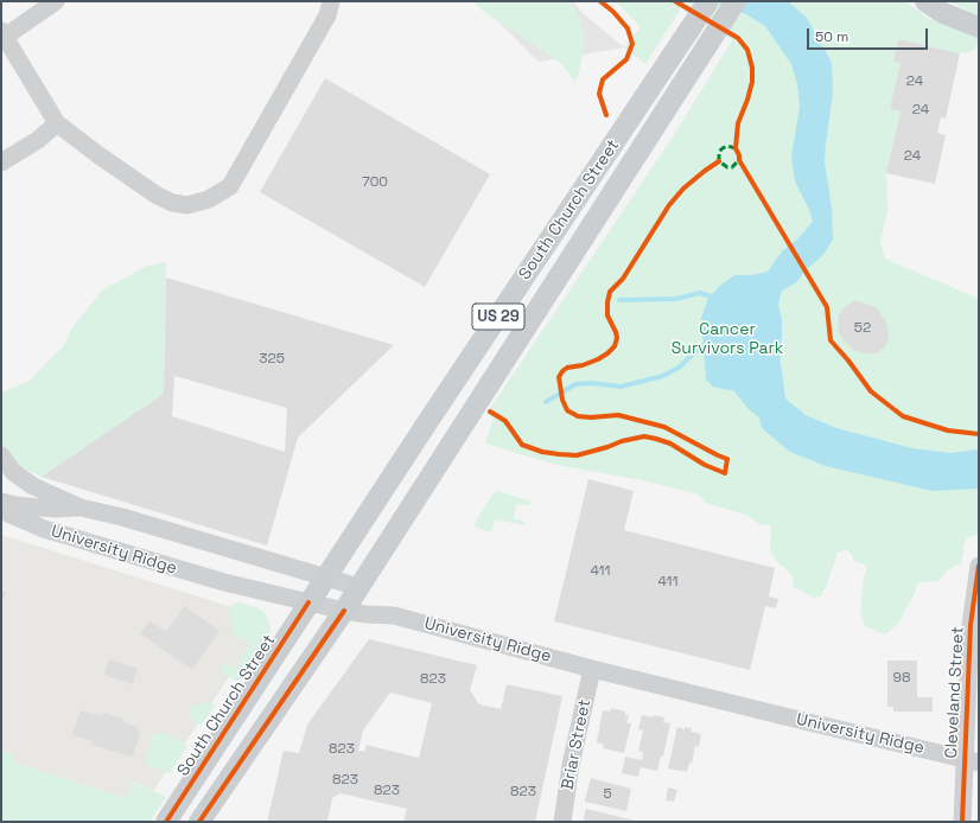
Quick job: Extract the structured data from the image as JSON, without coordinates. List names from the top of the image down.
{
  "streets": {
    "main road": ["South Church Street", "US 29"],
    "street": ["University Ridge", "Cleveland Street", "Briar Street"]
  },
  "crossings": [
    ["South Church Street", "University Ridge"],
    ["University Ridge", "Cleveland Street"],
    ["University Ridge", "Briar Street"]
  ],
  "parks": ["Cancer Survivors Park"],
  "house_numbers": [
    "24",
    "24",
    "24",
    "700",
    "52",
    "325",
    "411",
    "411",
    "98",
    "823",
    "823",
    "823",
    "823",
    "823",
    "5"
  ],
  "scale_bar": "50 m"
}
